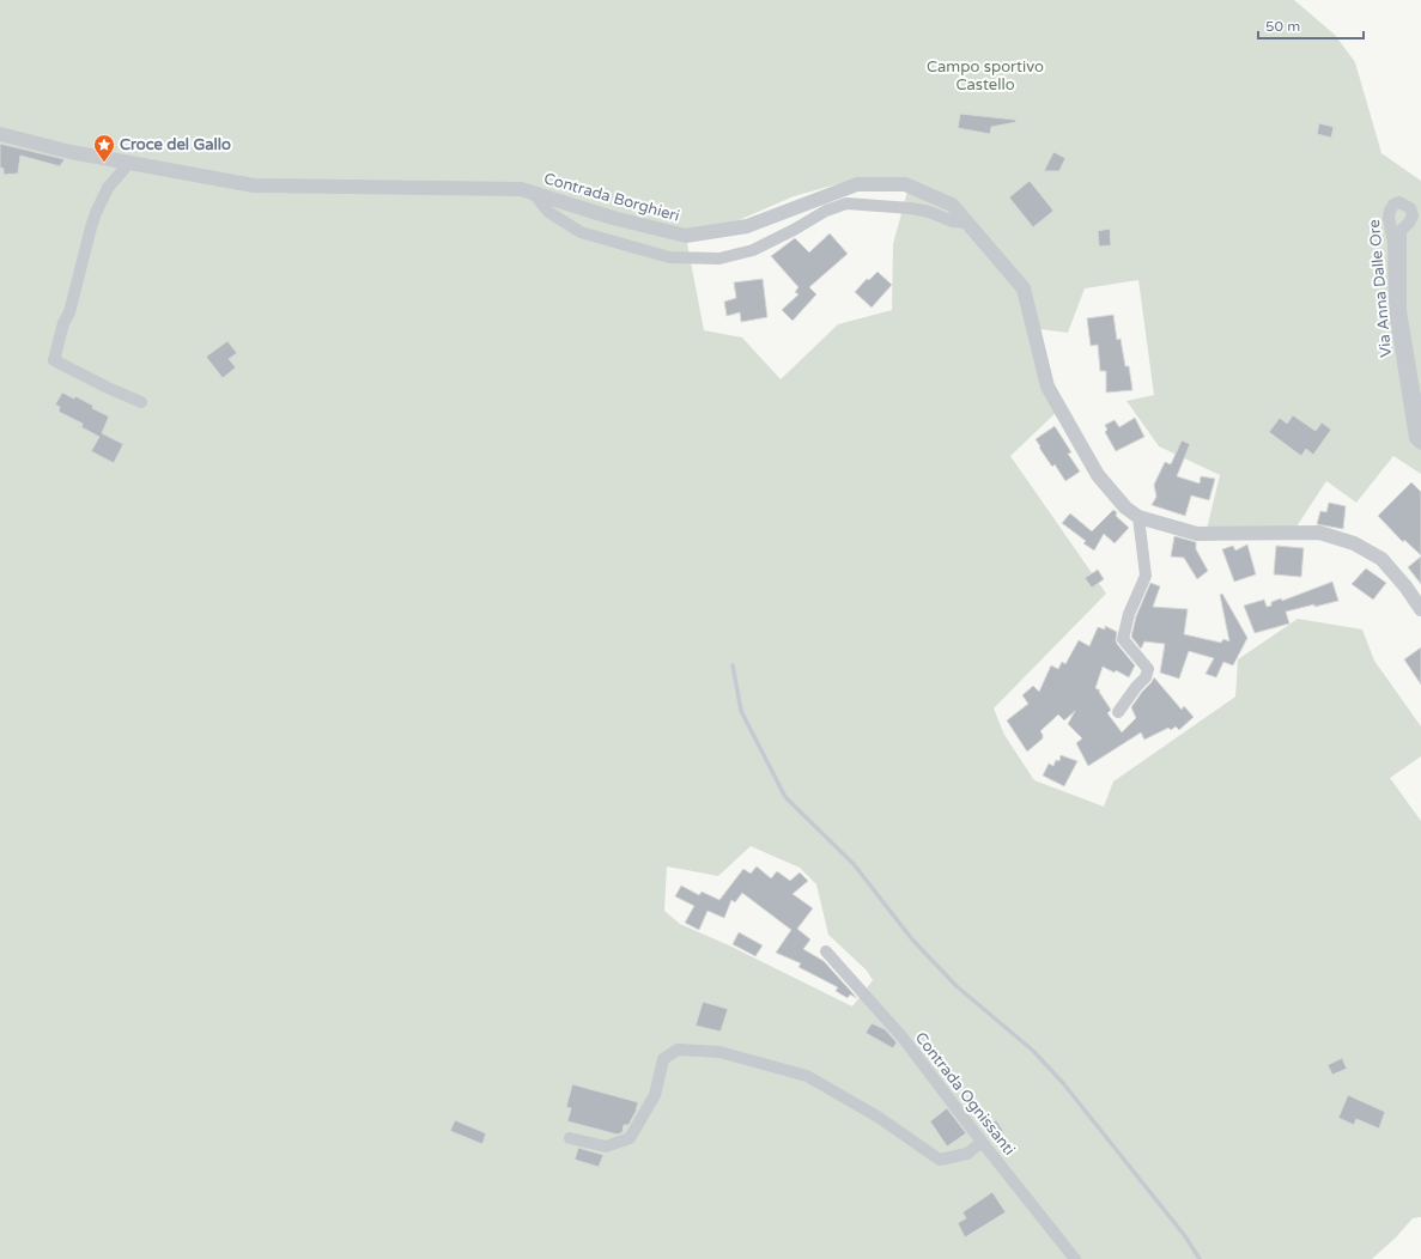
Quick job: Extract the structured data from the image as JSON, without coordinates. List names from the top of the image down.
{
  "streets": {
    "street": ["Contrada Borghieri", "Via Anna Dalle Ore", "Contrada Ognissanti"]
  },
  "parks": ["Campo sportivo Castello"],
  "places": {
    "place": ["Croce del Gallo"]
  },
  "scale_bar": "50 m"
}
